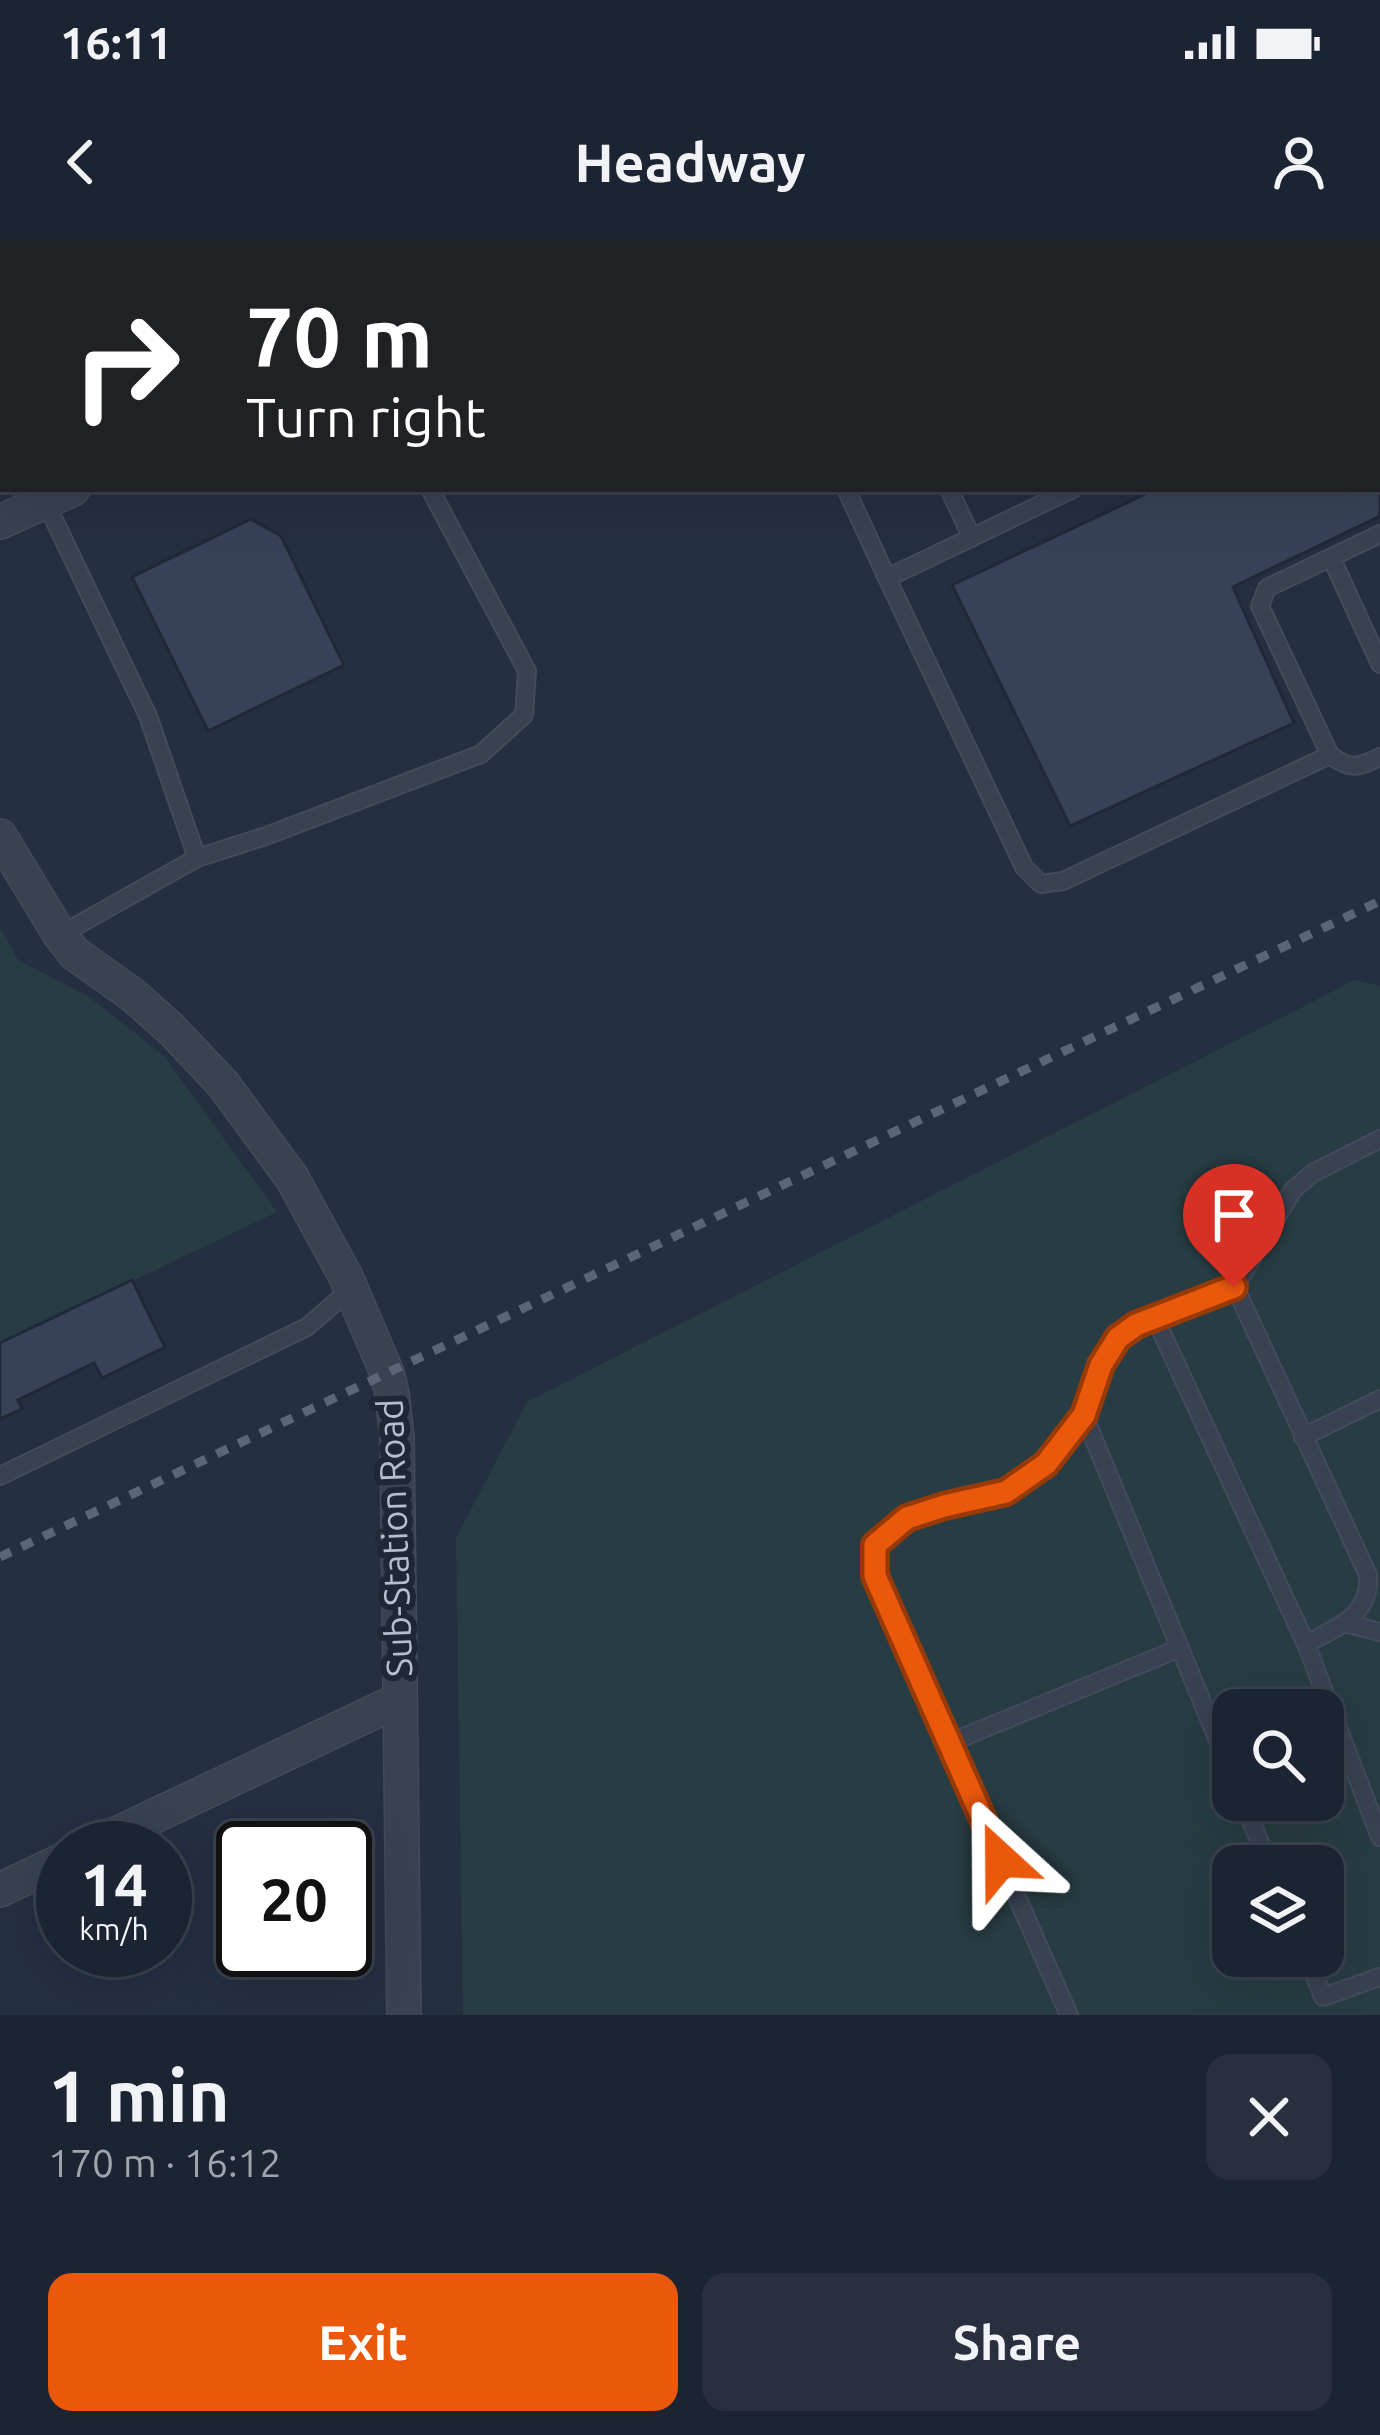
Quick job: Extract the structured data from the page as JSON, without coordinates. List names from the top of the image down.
{
  "streets": {
    "street": ["Sub-Station Road"]
  },
  "page": {
    "status": "16:11",
    "header": "Headway",
    "turn": ["70 m", "Turn right"],
    "speed": "14 km/h",
    "limit": "20",
    "heading": ["1 min", "170 m · 16:12"],
    "buttons": ["Exit", "Share"]
  }
}
